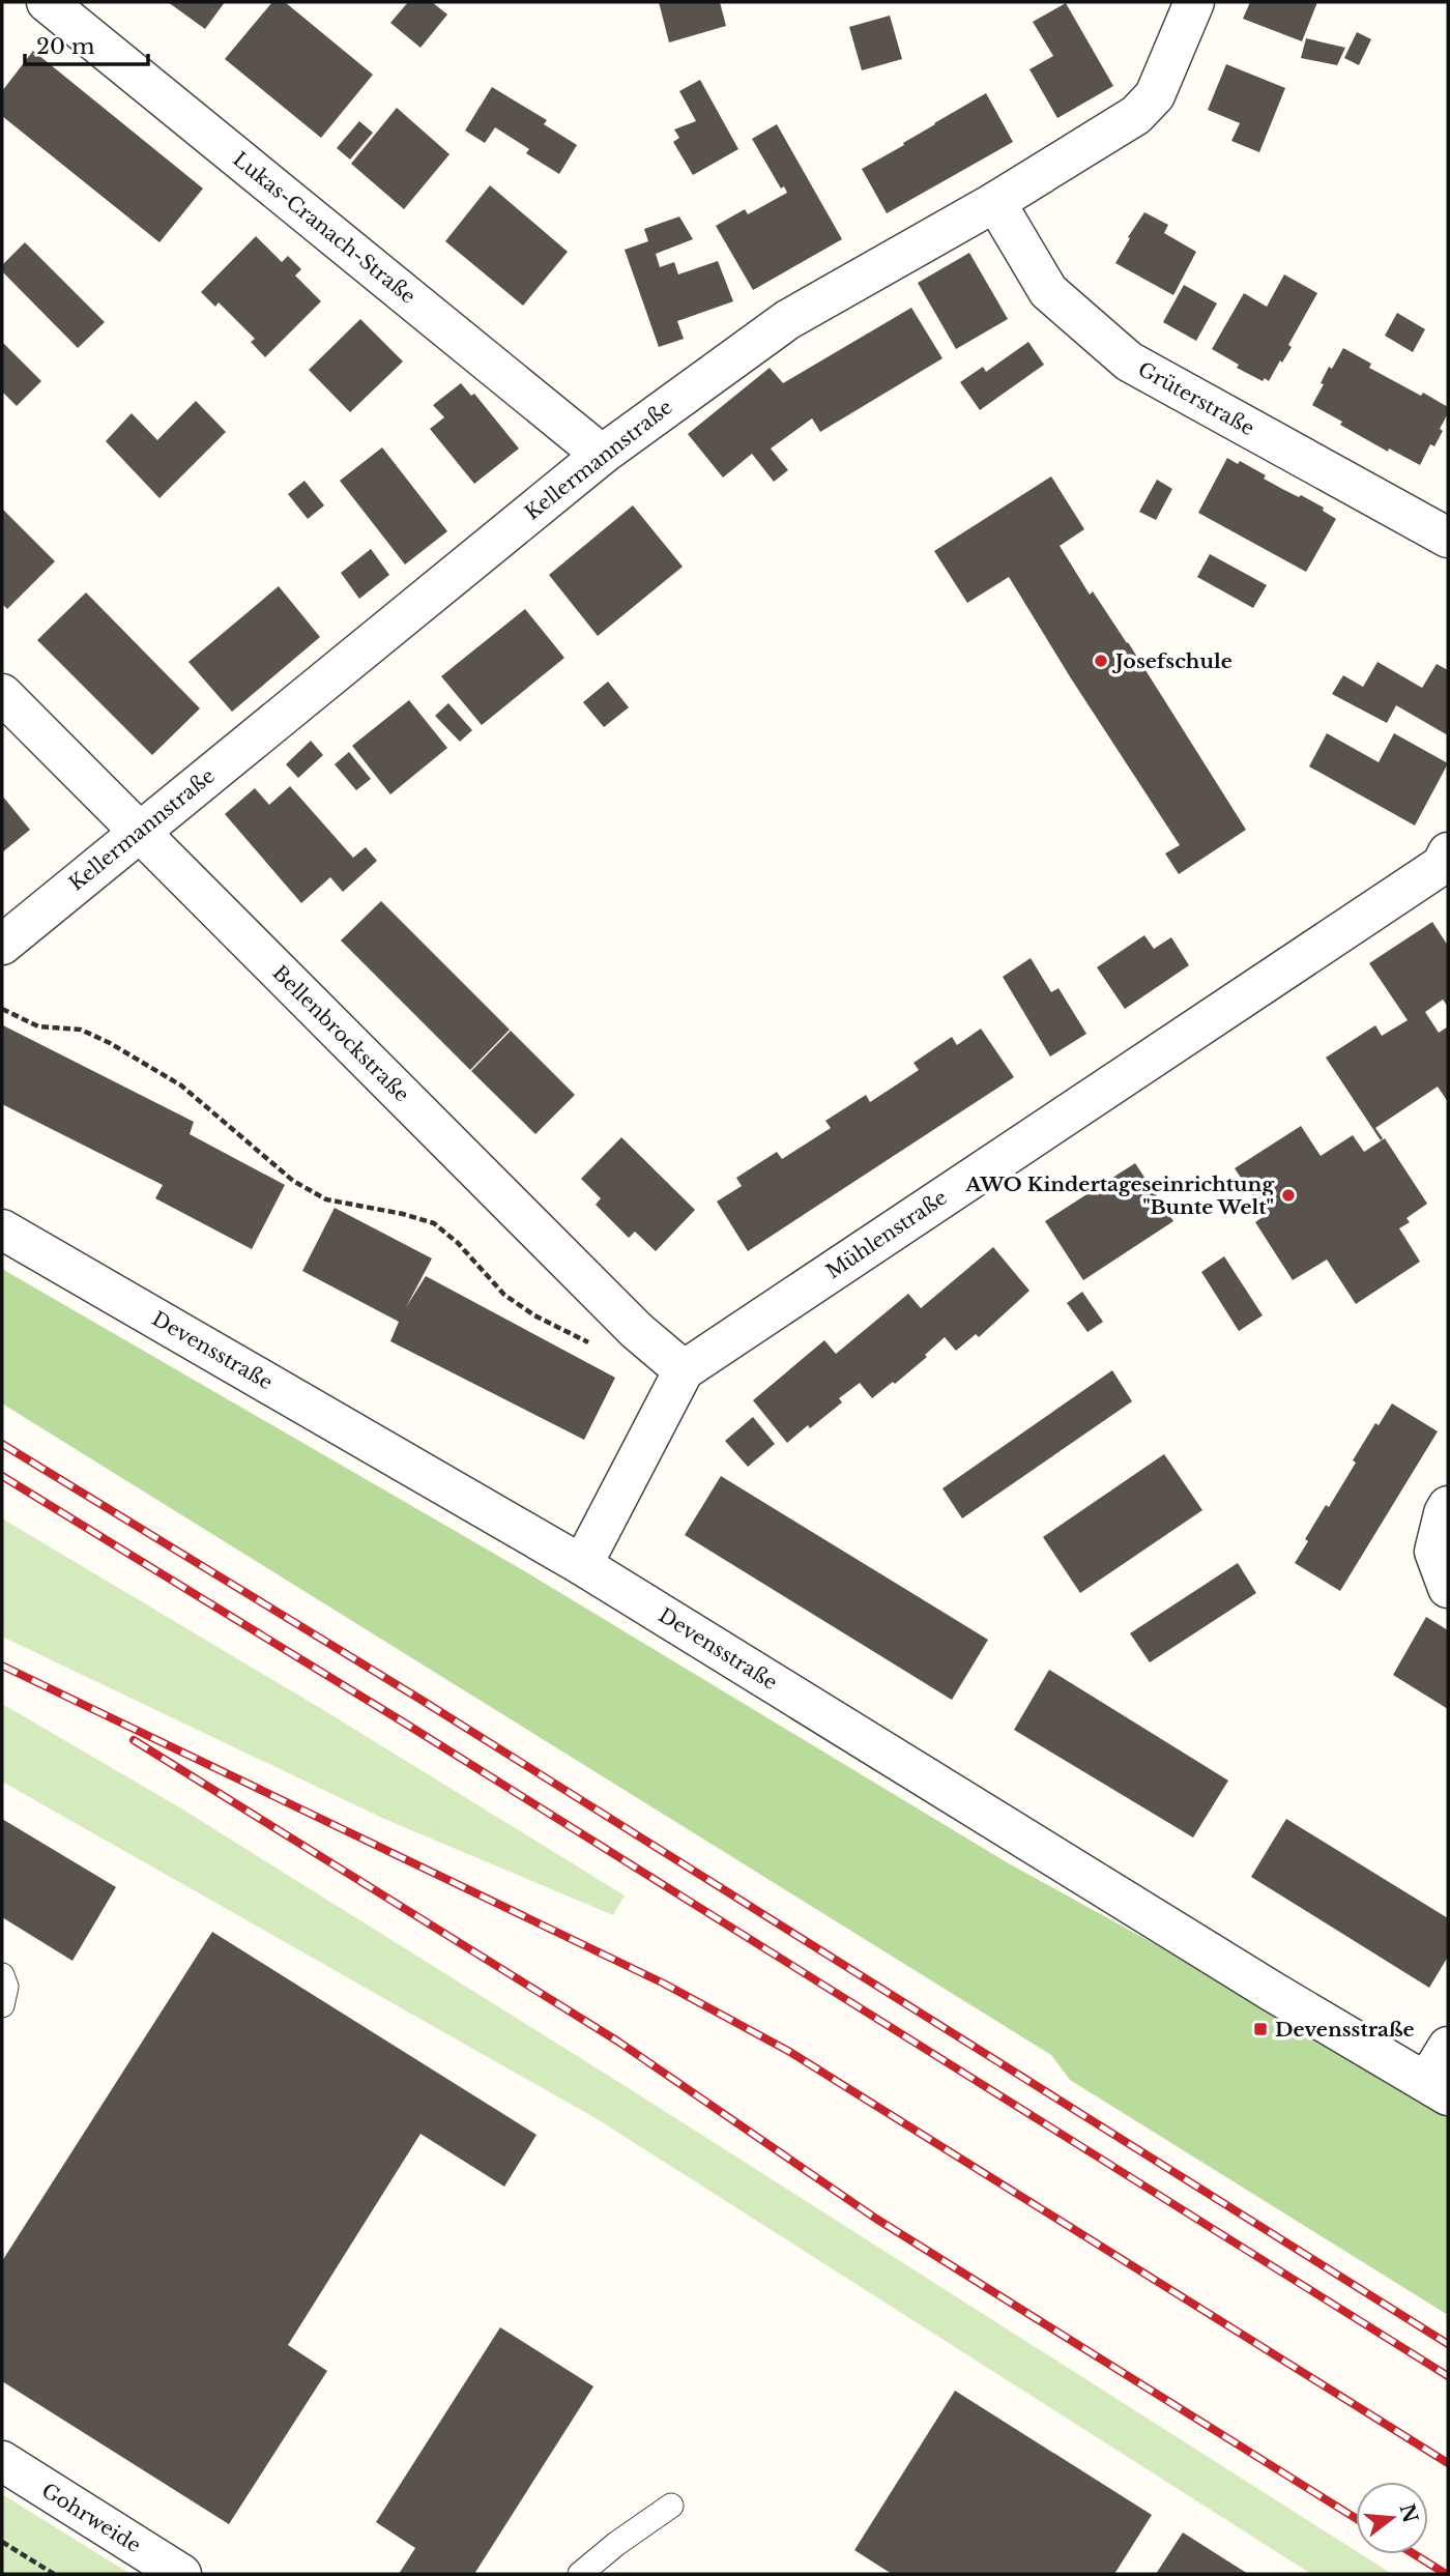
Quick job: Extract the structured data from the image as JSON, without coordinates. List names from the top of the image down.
{
  "streets": {
    "street": [
      "Lukas-Cranach-Straße",
      "Grüterstraße",
      "Kellermannstraße",
      "Bellenbrockstraße",
      "Mühlenstraße",
      "Devensstraße",
      "Gohrweide"
    ]
  },
  "crossings": [
    ["Lukas-Cranach-Straße", "Kellermannstraße"],
    ["Grüterstraße", "Kellermannstraße"],
    ["Kellermannstraße", "Bellenbrockstraße"],
    ["Bellenbrockstraße", "Mühlenstraße"],
    ["Mühlenstraße", "Devensstraße"]
  ],
  "places": {
    "other": ["Josefschule", "AWO Kindertageseinrichtung \"Bunte Welt\""],
    "transit": ["Devensstraße"]
  },
  "scale_bar": "20 m",
  "north": "right"
}
